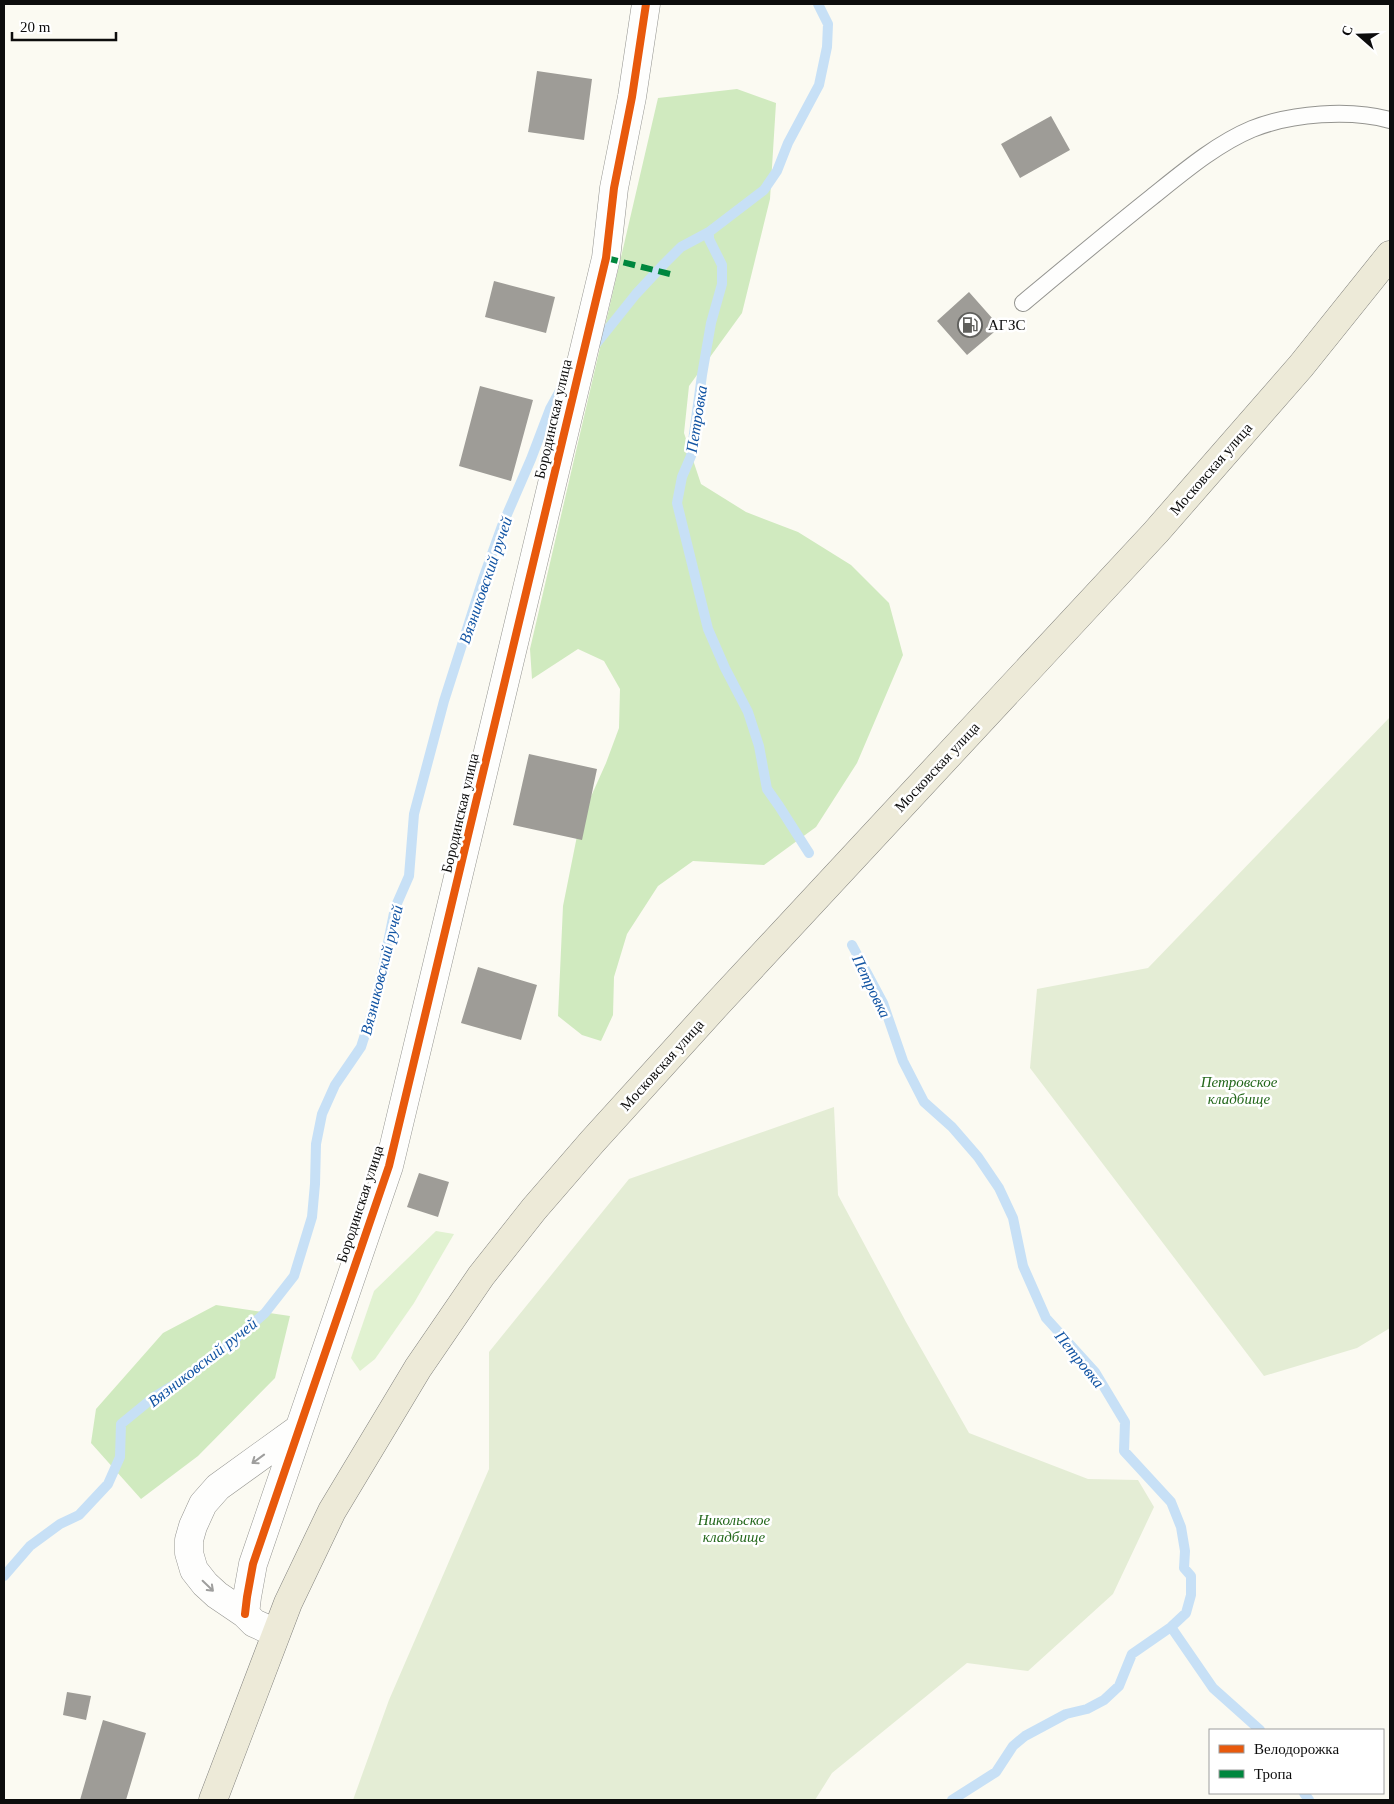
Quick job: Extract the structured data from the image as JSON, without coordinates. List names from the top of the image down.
{
  "streets": {
    "main road": ["Московская улица"],
    "street": ["Бородинская улица"]
  },
  "water": ["Петровка", "Вязниковский ручей"],
  "parks": ["Петровское кладбище", "Никольское кладбище"],
  "places": {
    "fuel station": ["АГЗС"]
  },
  "legend": ["Велодорожка", "Тропа"],
  "scale_bar": "20 m",
  "north": "left"
}
